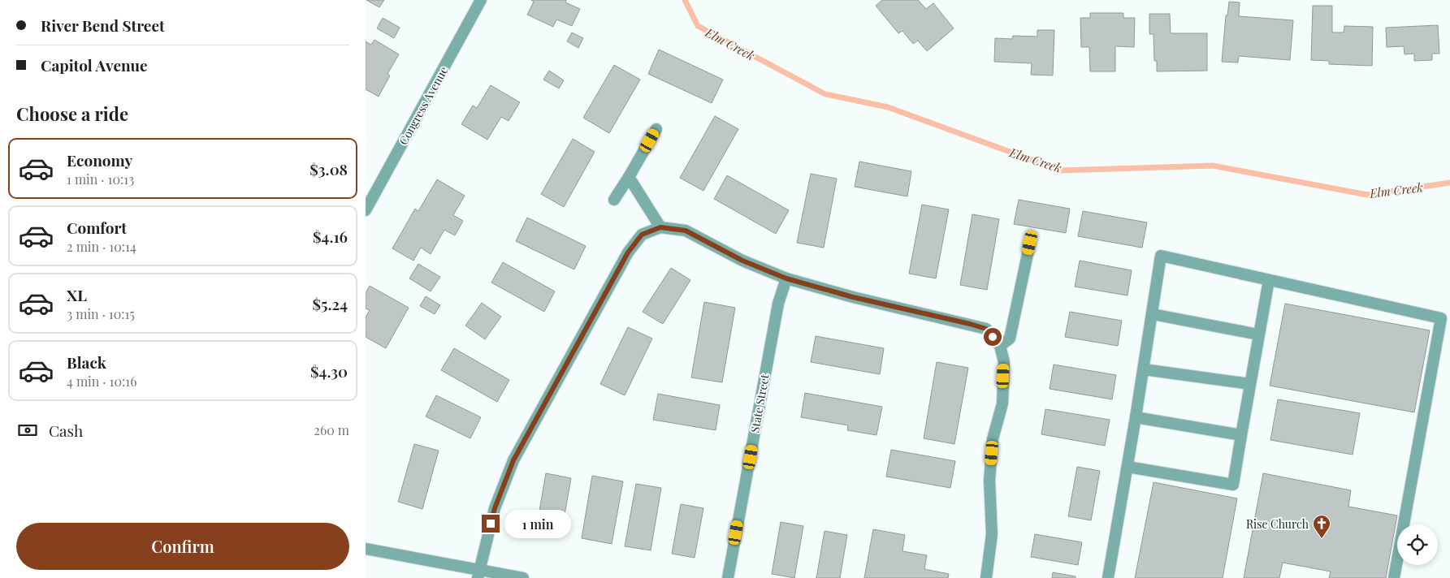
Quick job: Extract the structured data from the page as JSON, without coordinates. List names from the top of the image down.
{
  "streets": {
    "street": ["Congress Avenue", "State Street"]
  },
  "water": ["Elm Creek"],
  "places": {
    "church": ["Rise Church"]
  },
  "page": {
    "banner": ["River Bend Street", "Capitol Avenue"],
    "heading": "Choose a ride",
    "list": [
      {
        "name": "Economy",
        "note": "1 min · 10:13",
        "value": "$3.08"
      },
      {
        "name": "Comfort",
        "note": "2 min · 10:14",
        "value": "$4.16"
      },
      {
        "name": "XL",
        "note": "3 min · 10:15",
        "value": "$5.24"
      },
      {
        "name": "Black",
        "note": "4 min · 10:16",
        "value": "$4.30"
      }
    ],
    "pay": ["Cash", "260 m"],
    "bubble": "1 min",
    "buttons": "Confirm"
  }
}
